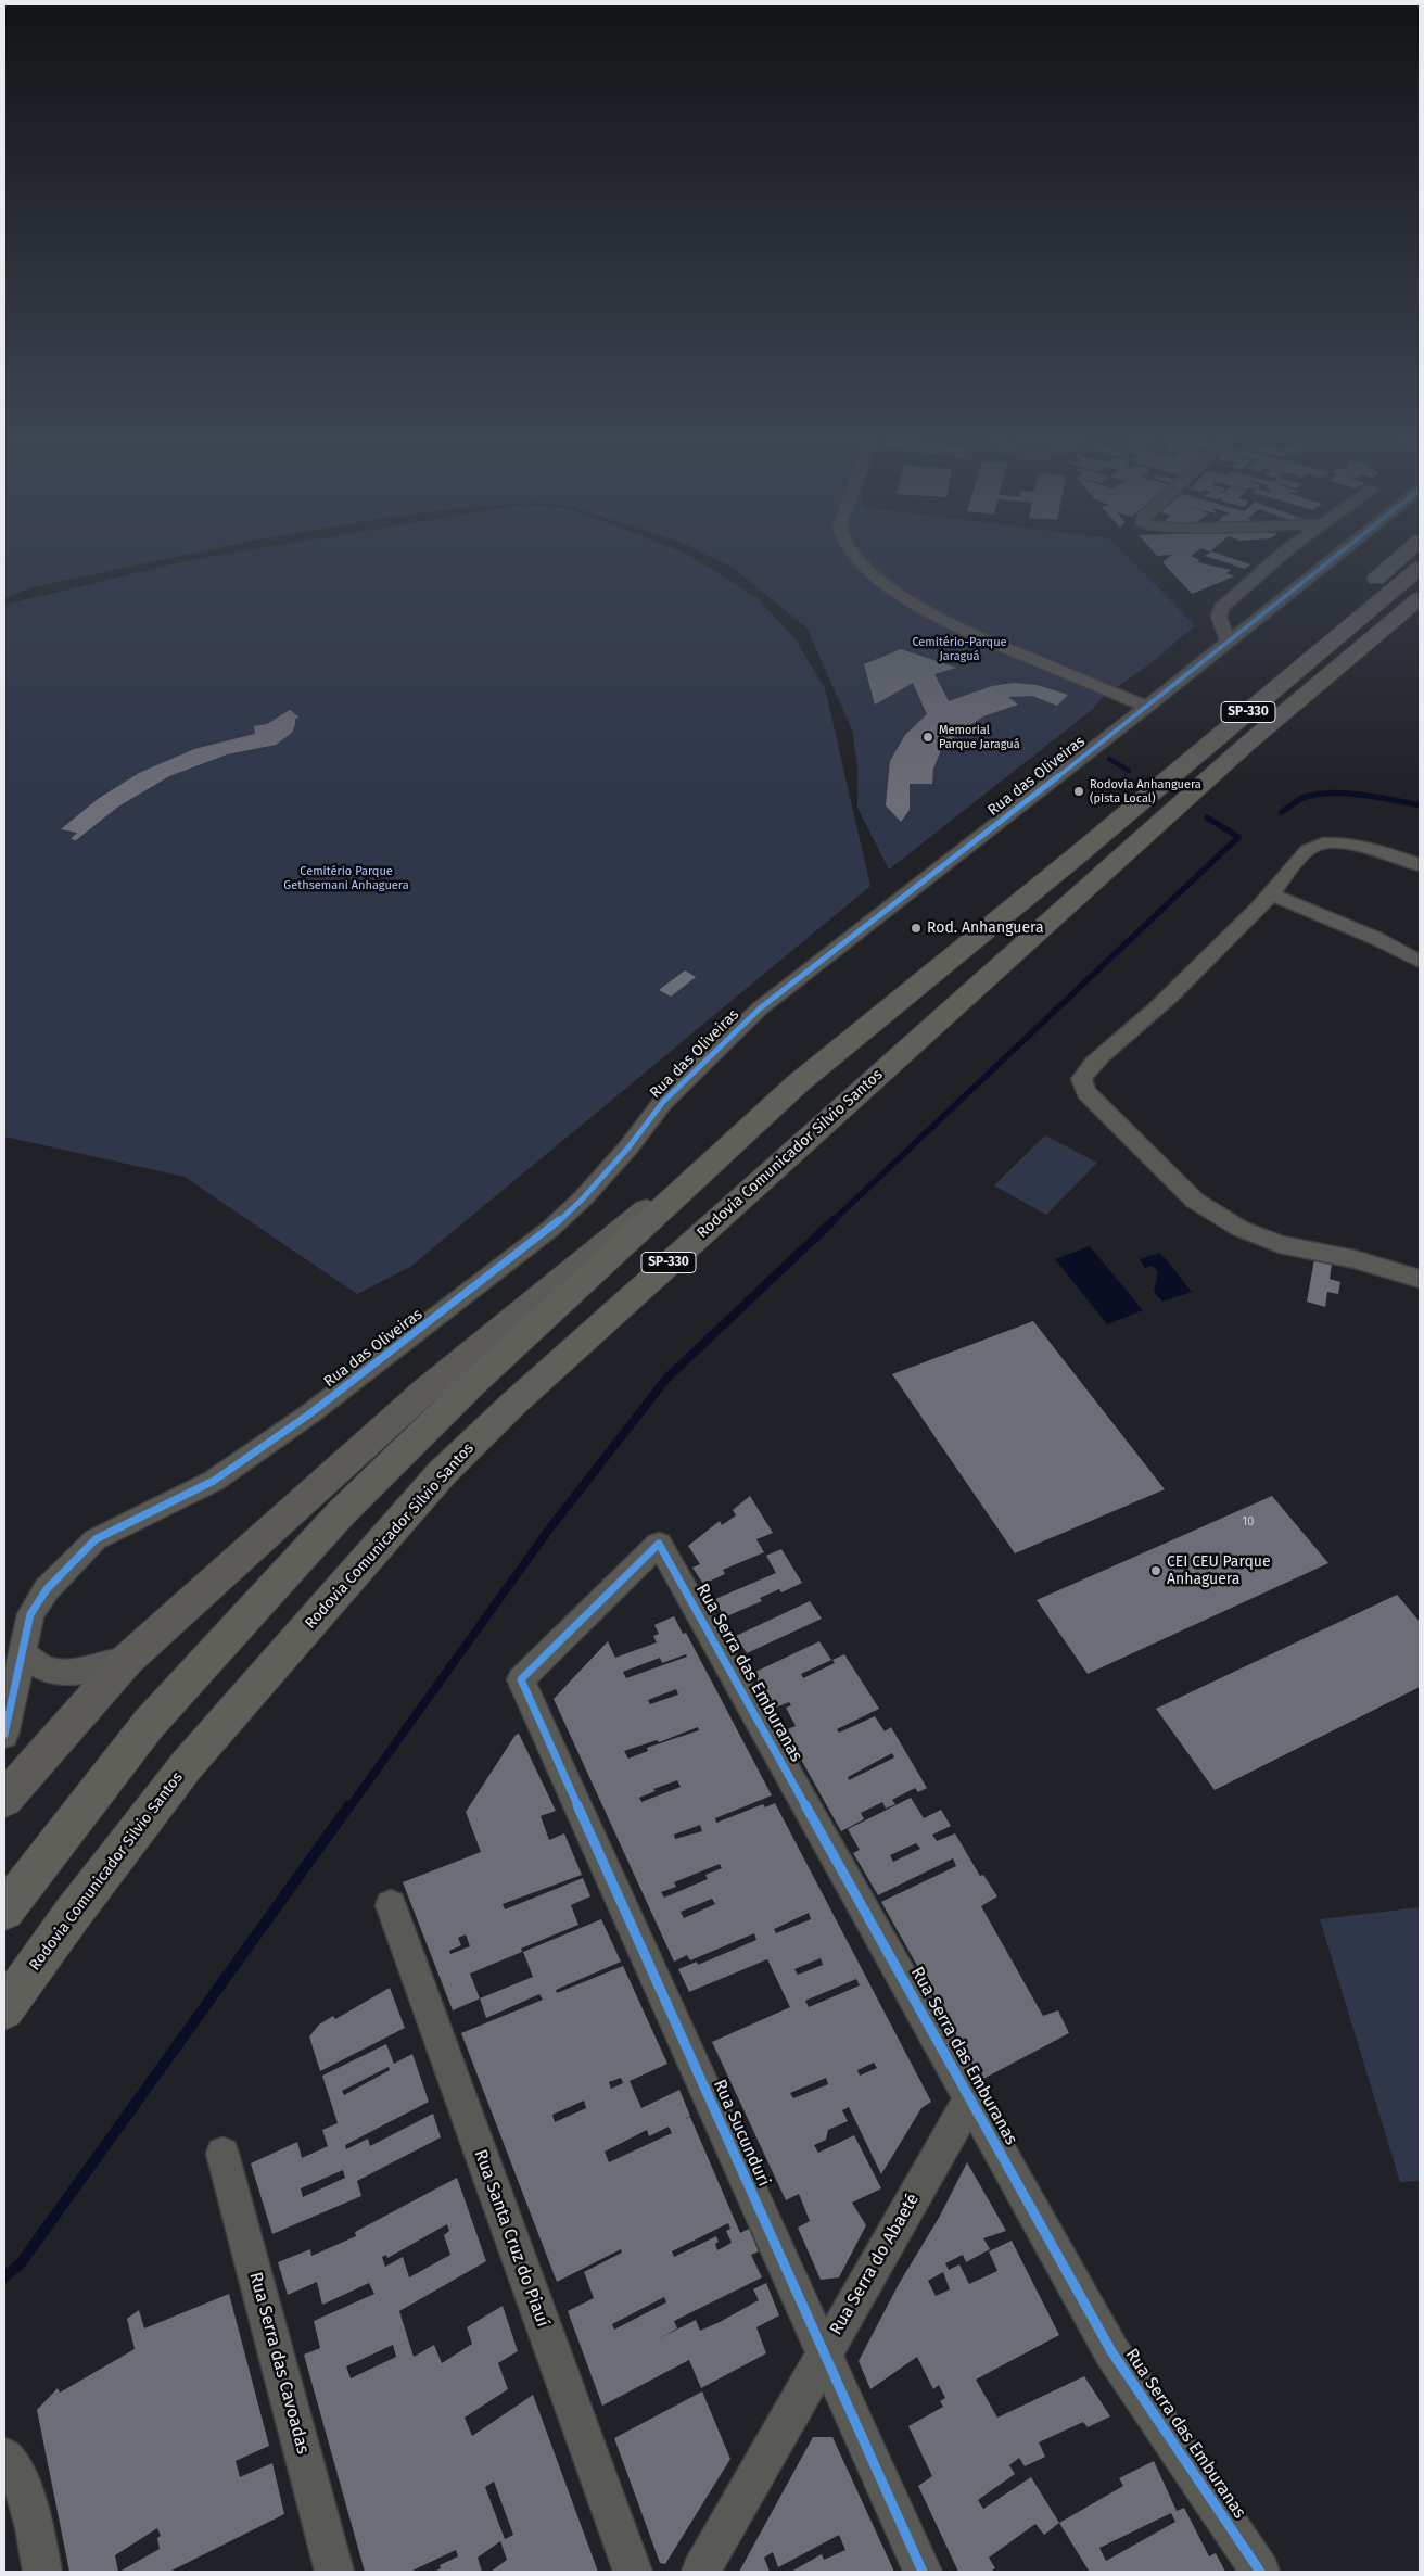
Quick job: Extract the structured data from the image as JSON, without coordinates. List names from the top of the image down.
{
  "streets": {
    "highway": ["SP-330", "Rodovia Comunicador Silvio Santos"],
    "street": [
      "Rua das Oliveiras",
      "Rua Serra das Emburanas",
      "Rua Sucunduri",
      "Rua Santa Cruz do Piauí",
      "Rua Serra do Abaeté",
      "Rua Serra das Cavoadas"
    ]
  },
  "crossings": [
    ["Rua Serra das Emburanas", "Rua Sucunduri"],
    ["Rua Serra das Emburanas", "Rua Serra do Abaeté"],
    ["Rua Sucunduri", "Rua Serra do Abaeté"]
  ],
  "parks": ["Cemitério-Parque Jaraguá", "Cemitério Parque Gethsemani Anhaguera"],
  "places": [
    "Memorial Parque Jaraguá",
    "Rodovia Anhanguera (pista Local)",
    "Rod. Anhanguera",
    "CEI CEU Parque Anhaguera"
  ],
  "house_numbers": ["10"]
}
